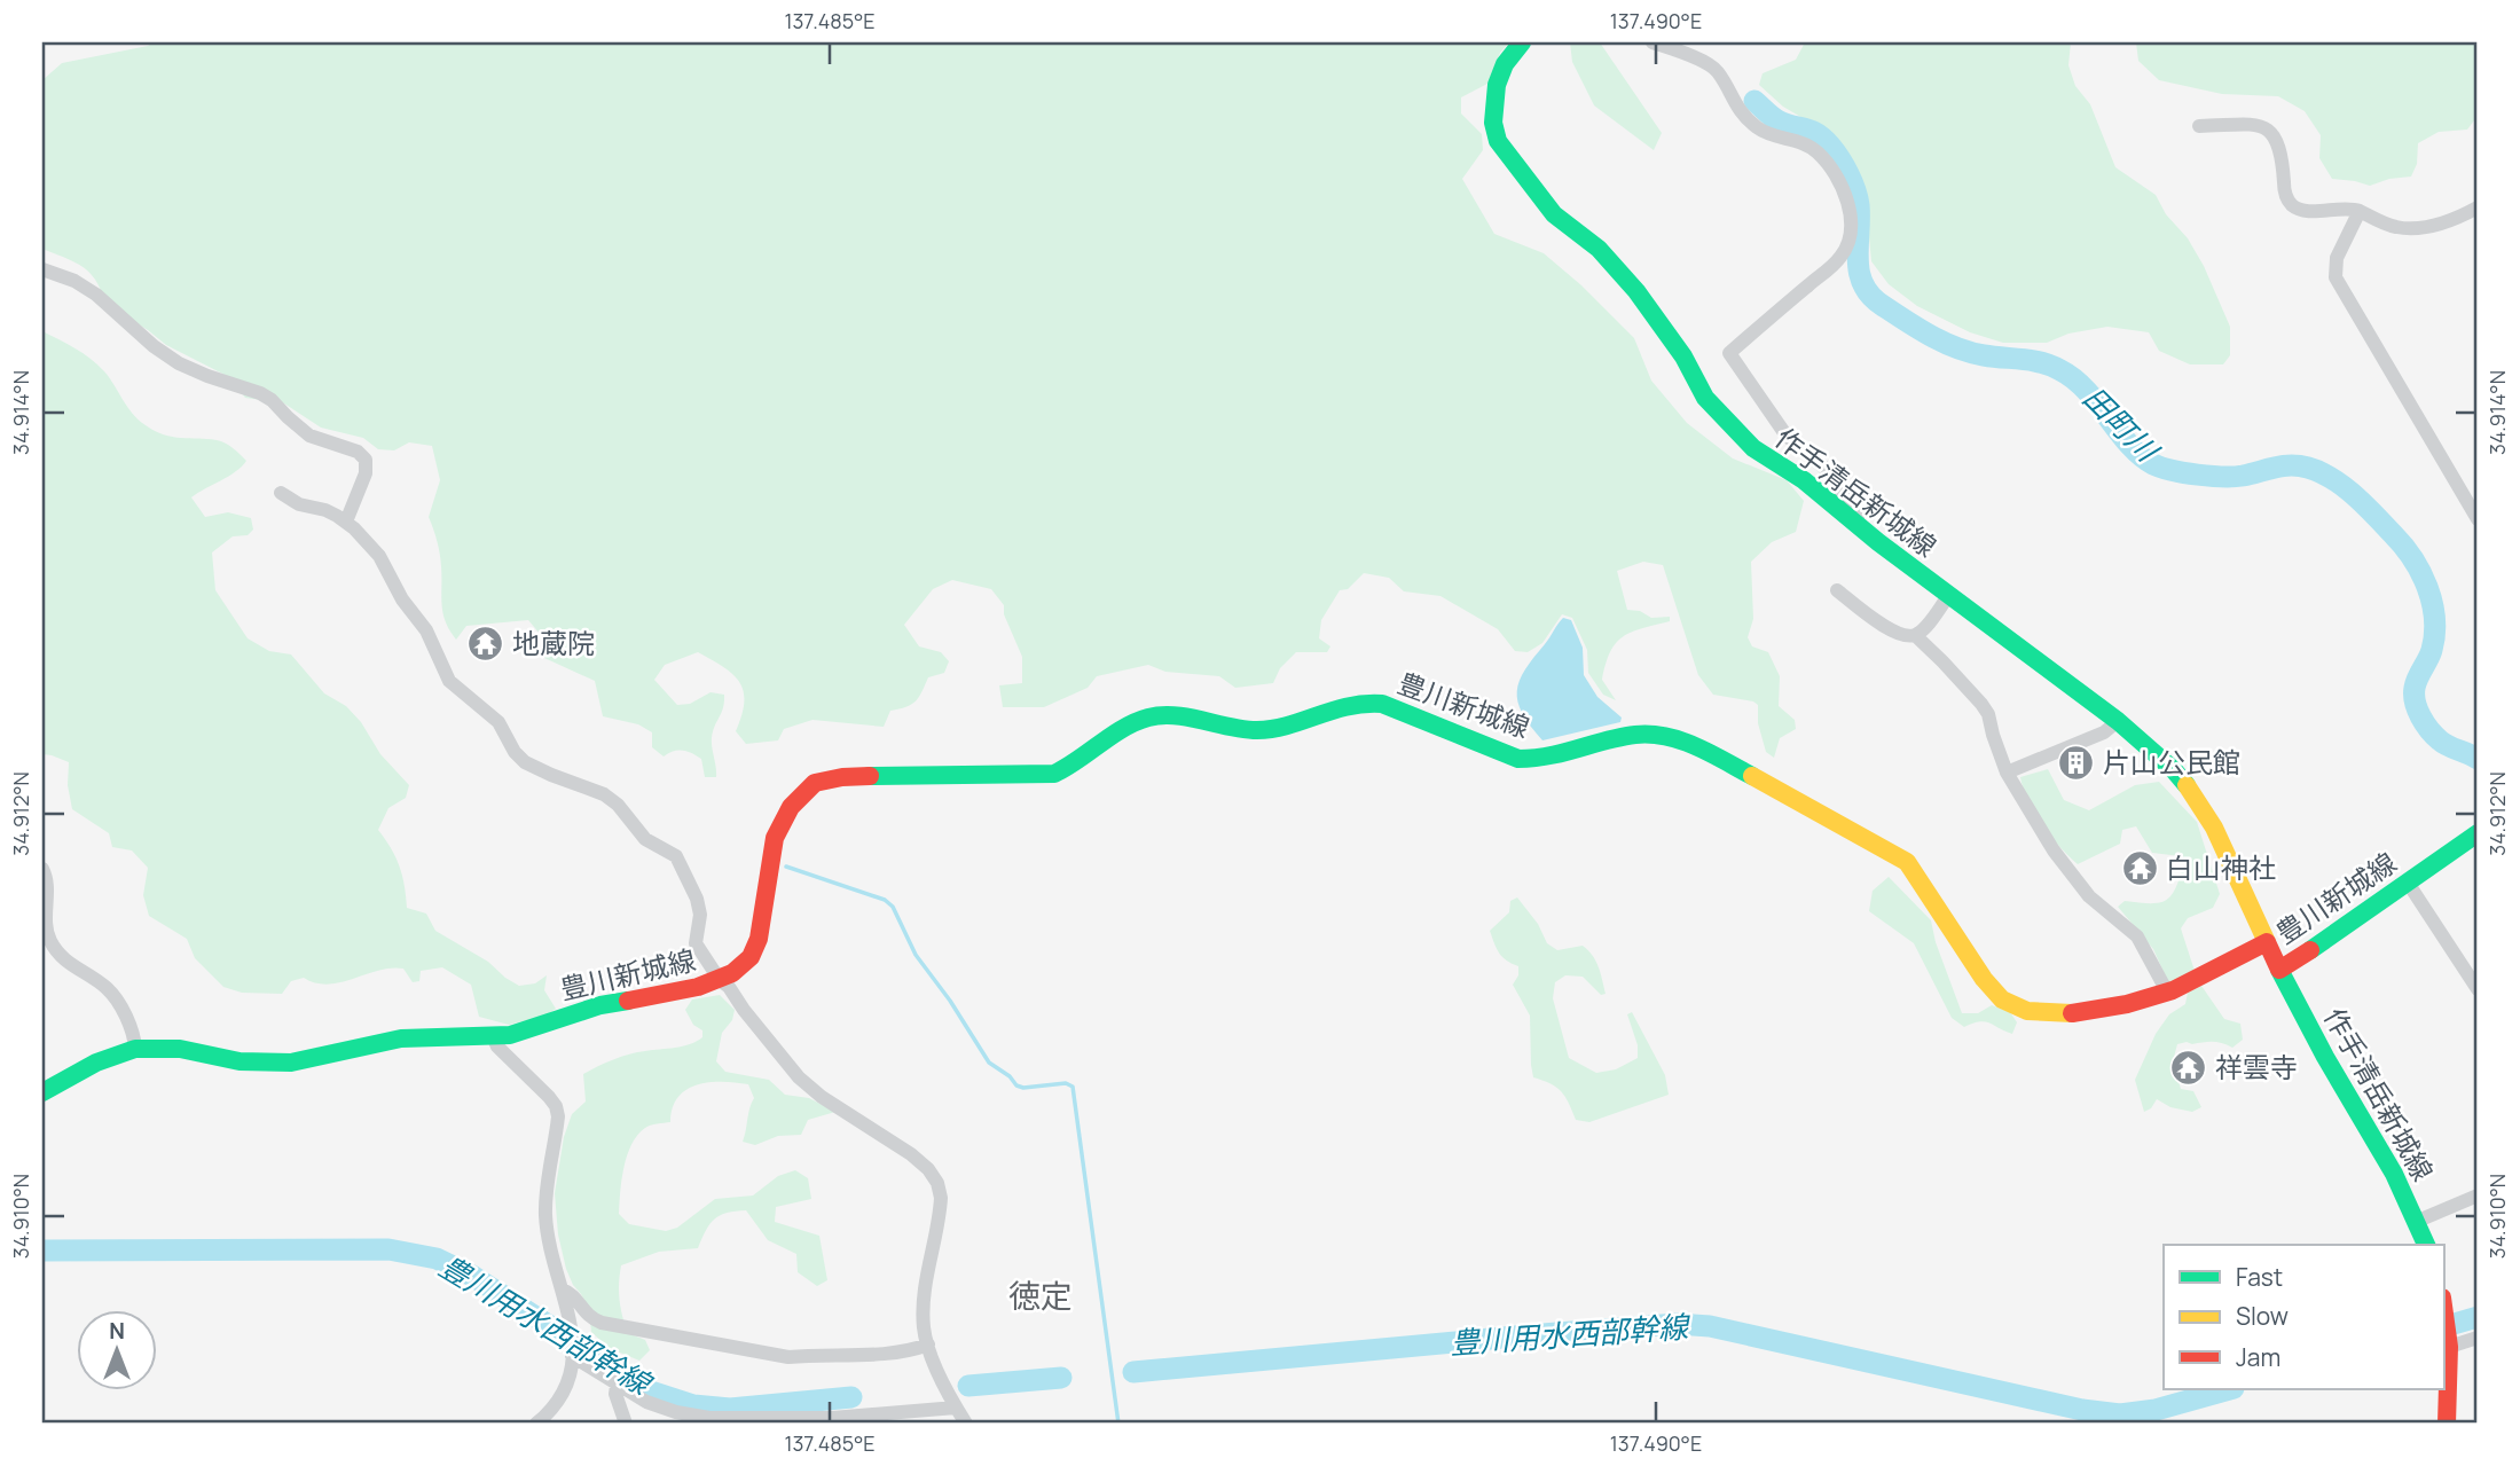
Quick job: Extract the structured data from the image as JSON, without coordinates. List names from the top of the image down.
{
  "streets": {
    "main road": ["作手清岳新城線", "豊川新城線"]
  },
  "crossings": [
    ["作手清岳新城線", "豊川新城線"]
  ],
  "districts": ["徳定"],
  "water": ["田町川", "豊川用水西部幹線"],
  "places": {
    "temple": ["地蔵院", "白山神社", "祥雲寺"],
    "building": ["片山公民館"]
  },
  "legend": ["Fast", "Slow", "Jam"],
  "north": "top",
  "coordinates": [
    "137.485°E",
    "137.490°E",
    "34.914°N",
    "34.912°N",
    "34.910°N"
  ]
}
